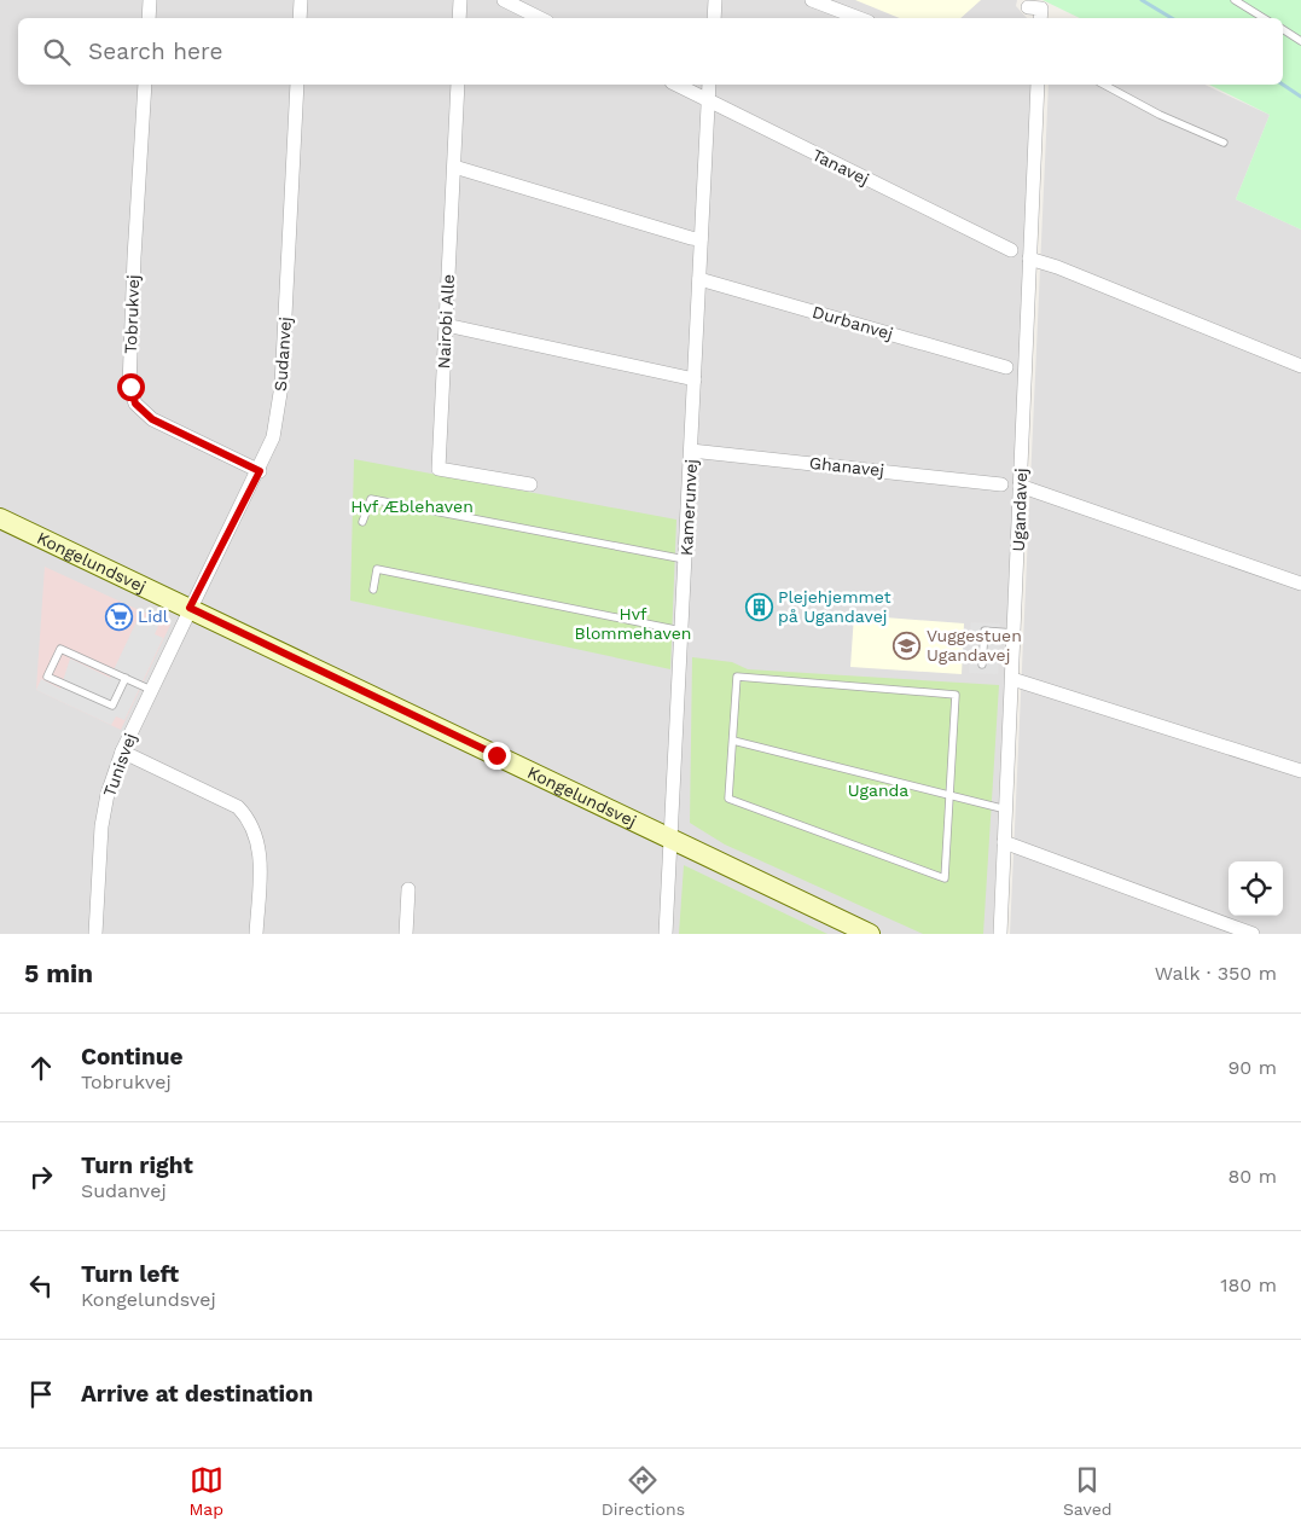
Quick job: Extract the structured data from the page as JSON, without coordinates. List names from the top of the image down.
{
  "streets": {
    "street": [
      "Tanavej",
      "Tobrukvej",
      "Nairobi Alle",
      "Durbanvej",
      "Sudanvej",
      "Ghanavej",
      "Kamerunvej",
      "Ugandavej",
      "Kongelundsvej",
      "Tunisvej"
    ]
  },
  "crossings": [
    ["Tanavej", "Kamerunvej"],
    ["Tobrukvej", "Sudanvej"],
    ["Durbanvej", "Kamerunvej"],
    ["Sudanvej", "Kongelundsvej"],
    ["Sudanvej", "Tunisvej"],
    ["Ghanavej", "Kamerunvej"],
    ["Kamerunvej", "Kongelundsvej"],
    ["Kongelundsvej", "Tunisvej"]
  ],
  "parks": ["Hvf Æblehaven", "Hvf Blommehaven", "Uganda"],
  "places": {
    "building": ["Plejehjemmet på Ugandavej"],
    "supermarket": ["Lidl"],
    "school or university": ["Vuggestuen Ugandavej"]
  },
  "page": {
    "search": "Search here",
    "heading": ["5 min", "Walk · 350 m"],
    "list": [
      ["Continue", "Tobrukvej", "90 m"],
      ["Turn right", "Sudanvej", "80 m"],
      ["Turn left", "Kongelundsvej", "180 m"],
      "Arrive at destination"
    ],
    "nav": ["Map", "Directions", "Saved"]
  }
}
